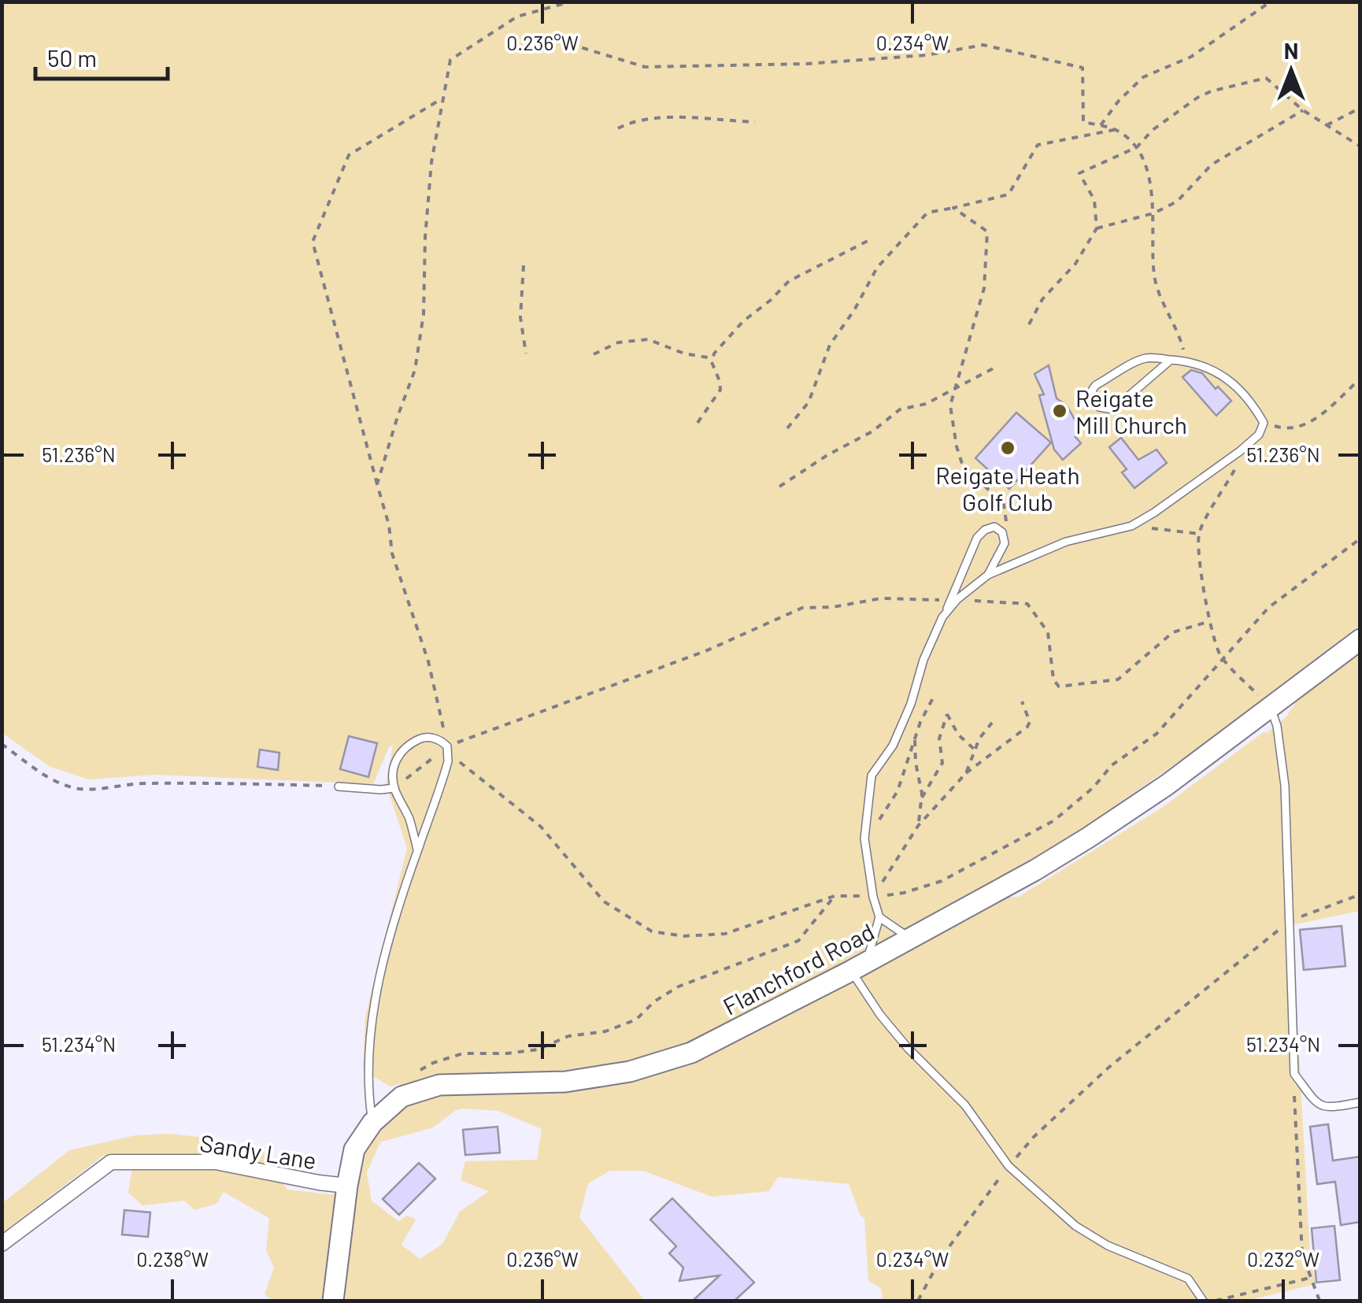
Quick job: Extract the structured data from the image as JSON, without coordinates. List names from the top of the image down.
{
  "streets": {
    "street": ["Flanchford Road", "Sandy Lane"]
  },
  "crossings": [
    ["Flanchford Road", "Sandy Lane"]
  ],
  "places": ["Reigate Mill Church", "Reigate Heath Golf Club"],
  "scale_bar": "50 m",
  "north": "top",
  "coordinates": [
    "0.236°W",
    "0.234°W",
    "51.236°N",
    "51.234°N",
    "0.238°W",
    "0.232°W"
  ]
}
